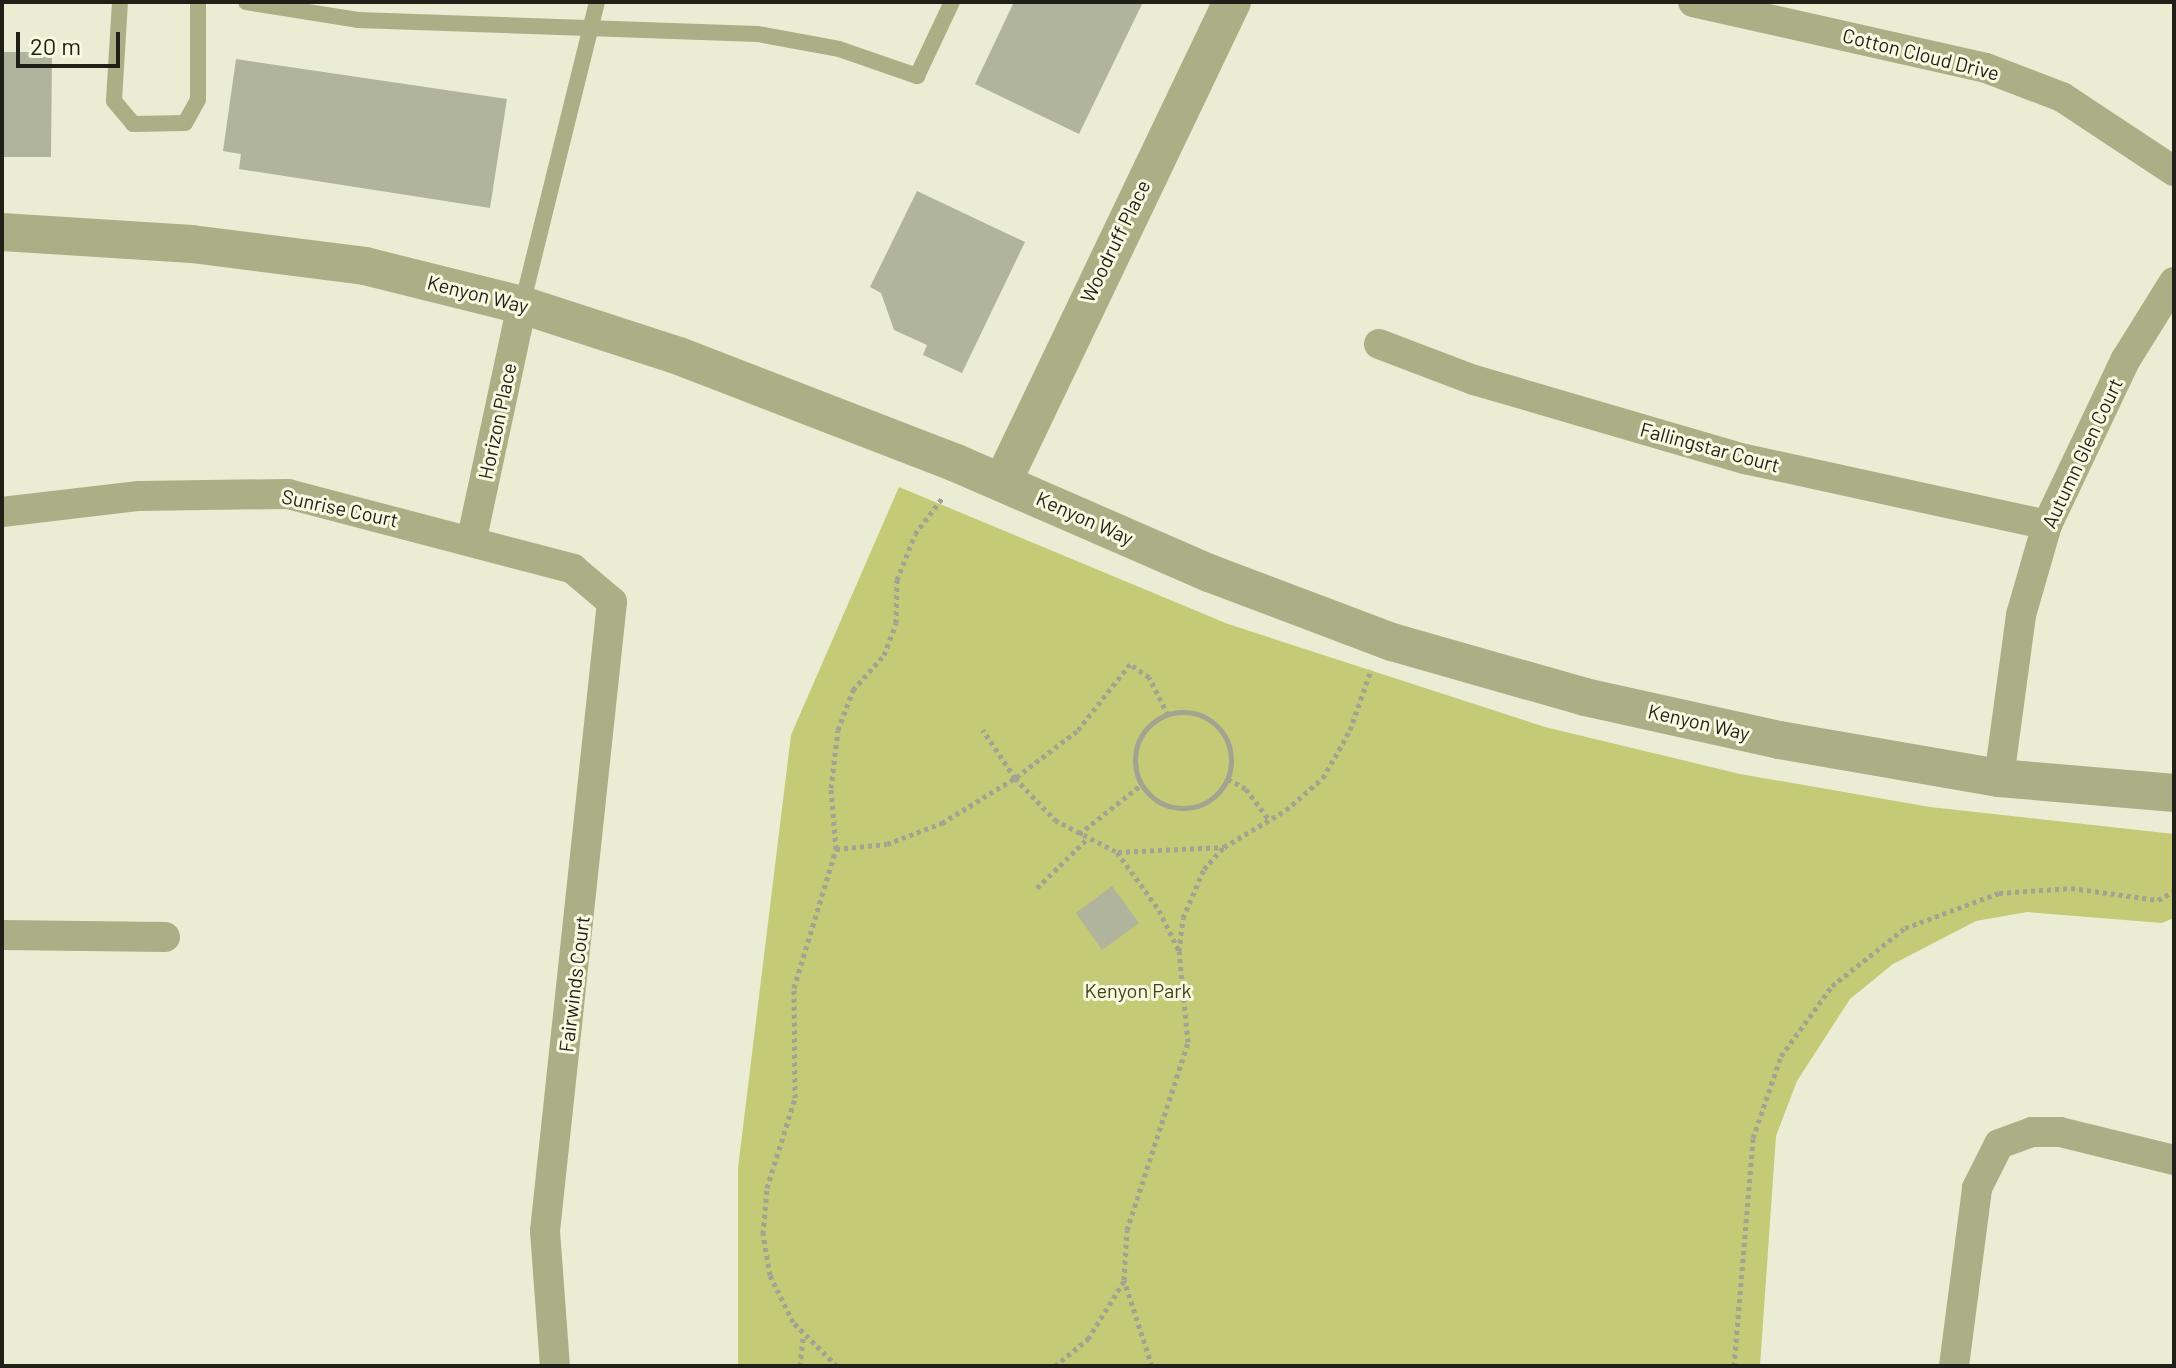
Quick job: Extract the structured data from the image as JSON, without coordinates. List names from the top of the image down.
{
  "streets": {
    "street": [
      "Cotton Cloud Drive",
      "Woodruff Place",
      "Kenyon Way",
      "Horizon Place",
      "Fallingstar Court",
      "Autumn Glen Court",
      "Sunrise Court",
      "Fairwinds Court"
    ]
  },
  "crossings": [
    ["Woodruff Place", "Kenyon Way"],
    ["Kenyon Way", "Horizon Place"],
    ["Kenyon Way", "Autumn Glen Court"],
    ["Horizon Place", "Sunrise Court"],
    ["Fallingstar Court", "Autumn Glen Court"],
    ["Sunrise Court", "Fairwinds Court"]
  ],
  "parks": ["Kenyon Park"],
  "scale_bar": "20 m"
}
